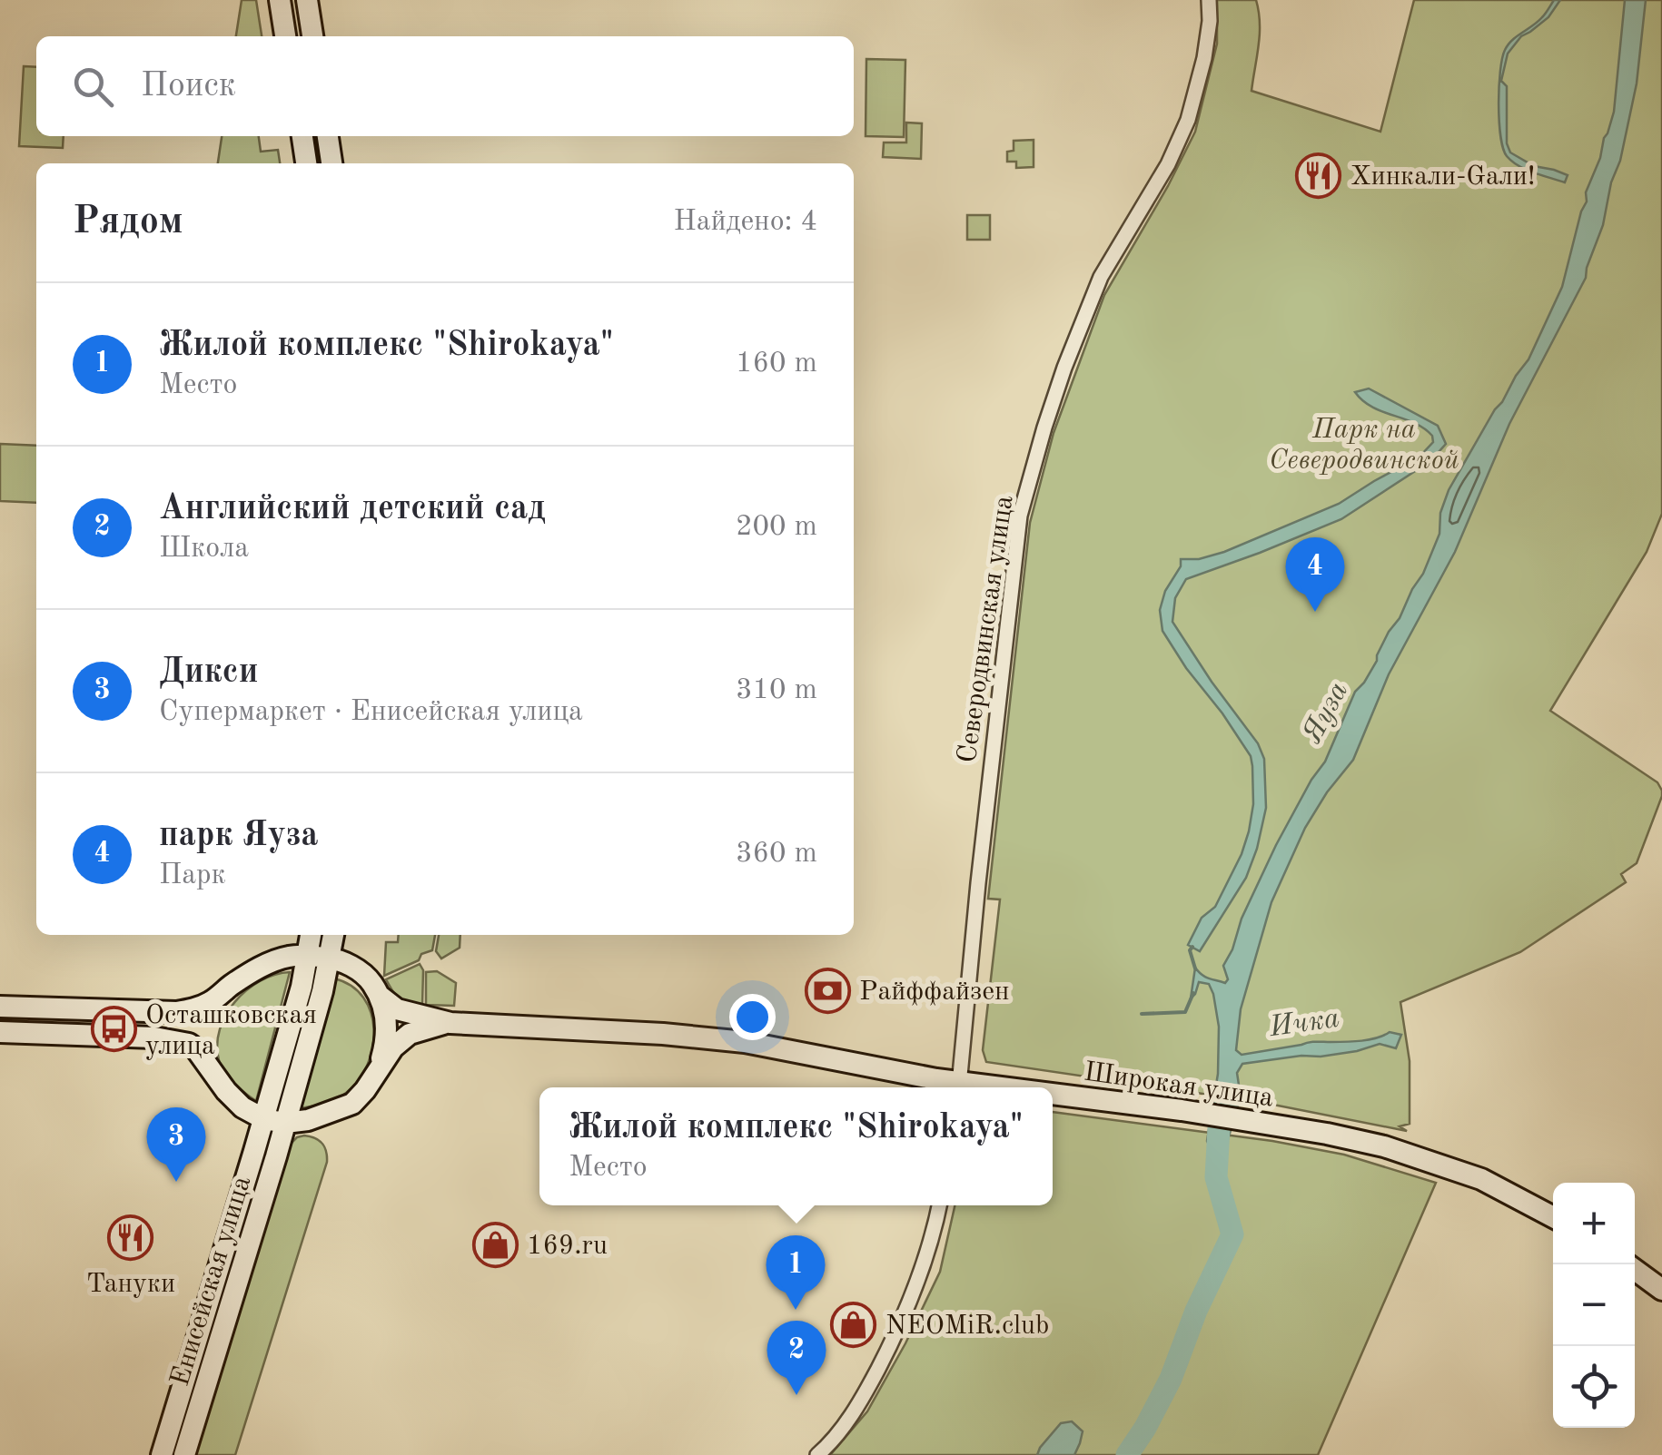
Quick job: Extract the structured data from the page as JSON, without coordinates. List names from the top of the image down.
{
  "streets": {
    "main road": ["Широкая улица", "Енисейская улица"],
    "street": ["Северодвинская улица"]
  },
  "water": ["Яуза", "Ичка"],
  "parks": ["Парк на Северодвинской"],
  "places": {
    "restaurant": ["Хинкали-Gали!", "Тануки"],
    "bank": ["Райффайзен"],
    "bus stop": ["Осташковская улица"],
    "shop": ["169.ru", "NEOMiR.club"]
  },
  "page": {
    "search": "Поиск",
    "heading": ["Рядом", "Найдено: 4"],
    "list": [
      {
        "mark": "1",
        "name": "Жилой комплекс \"Shirokaya\"",
        "note": "Место",
        "value": "160 m"
      },
      {
        "mark": "2",
        "name": "Английский детский сад",
        "note": "Школа",
        "value": "200 m"
      },
      {
        "mark": "3",
        "name": "Дикси",
        "note": "Супермаркет · Енисейская улица",
        "value": "310 m"
      },
      {
        "mark": "4",
        "name": "парк Яуза",
        "note": "Парк",
        "value": "360 m"
      }
    ],
    "pins": [
      "4",
      "3",
      "1",
      "2"
    ],
    "popup": ["Жилой комплекс \"Shirokaya\"", "Место"],
    "map_buttons": ["+", "−"]
  }
}
